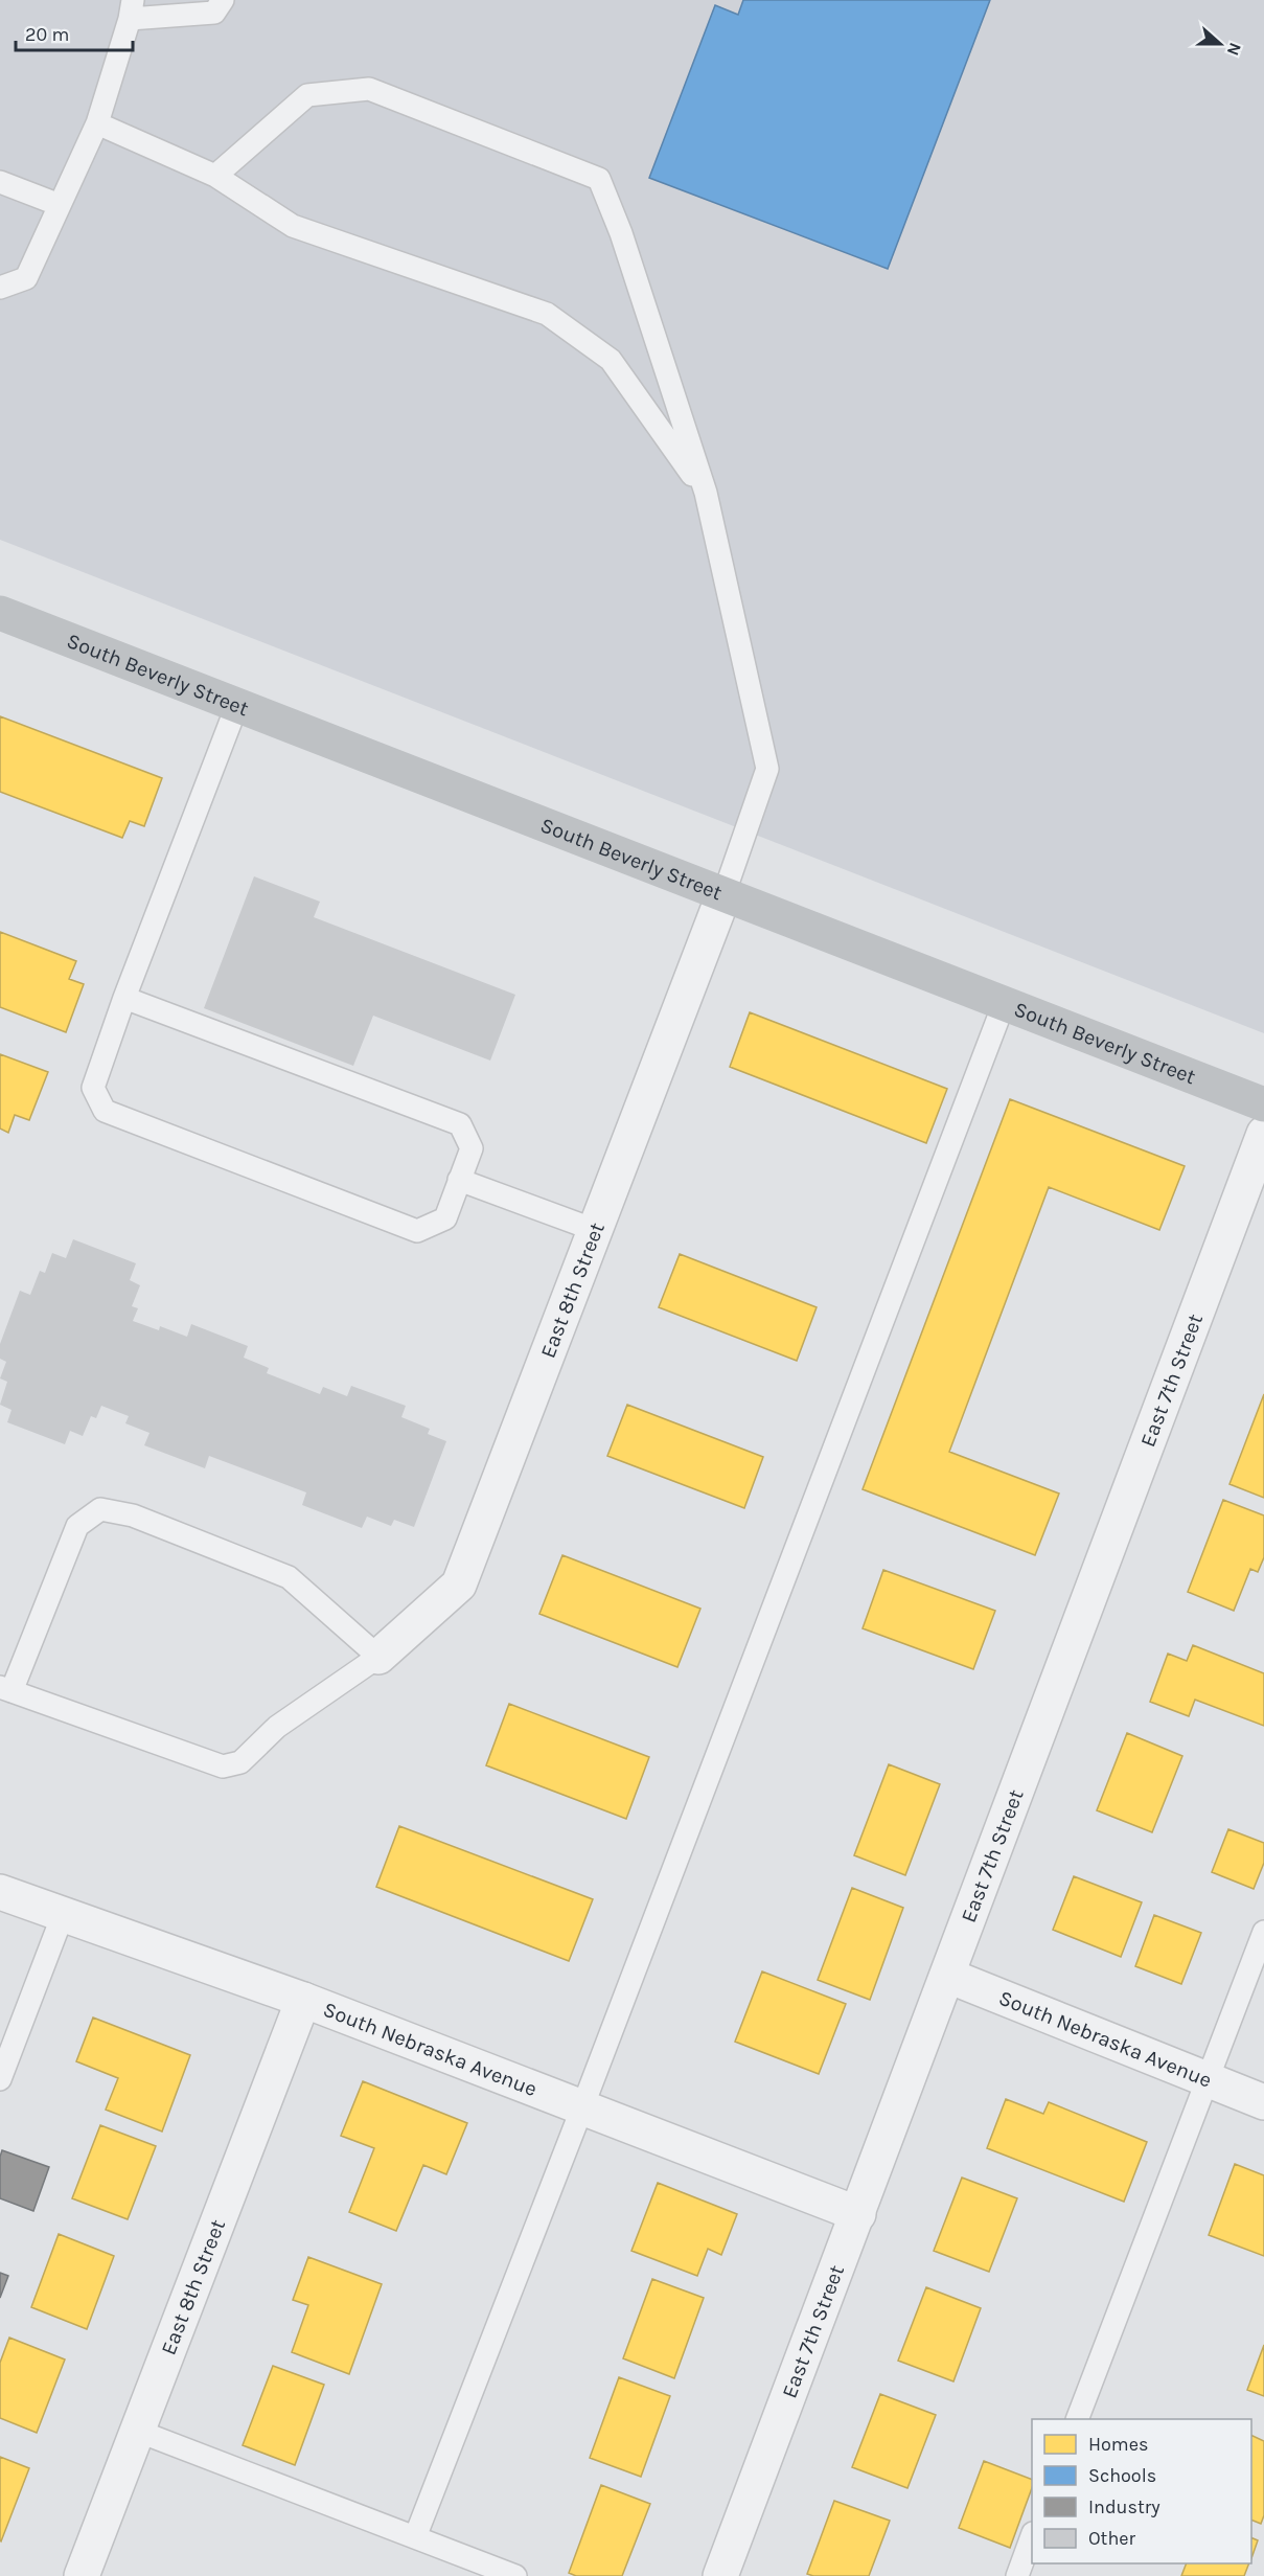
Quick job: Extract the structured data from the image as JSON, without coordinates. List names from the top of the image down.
{
  "streets": {
    "main road": ["South Beverly Street"],
    "street": ["East 8th Street", "East 7th Street", "South Nebraska Avenue"]
  },
  "crossings": [
    ["South Beverly Street", "East 8th Street"],
    ["East 8th Street", "South Nebraska Avenue"],
    ["East 7th Street", "South Nebraska Avenue"]
  ],
  "legend": [
    "Homes",
    "Schools",
    "Industry",
    "Other"
  ],
  "scale_bar": "20 m",
  "north": "right"
}
